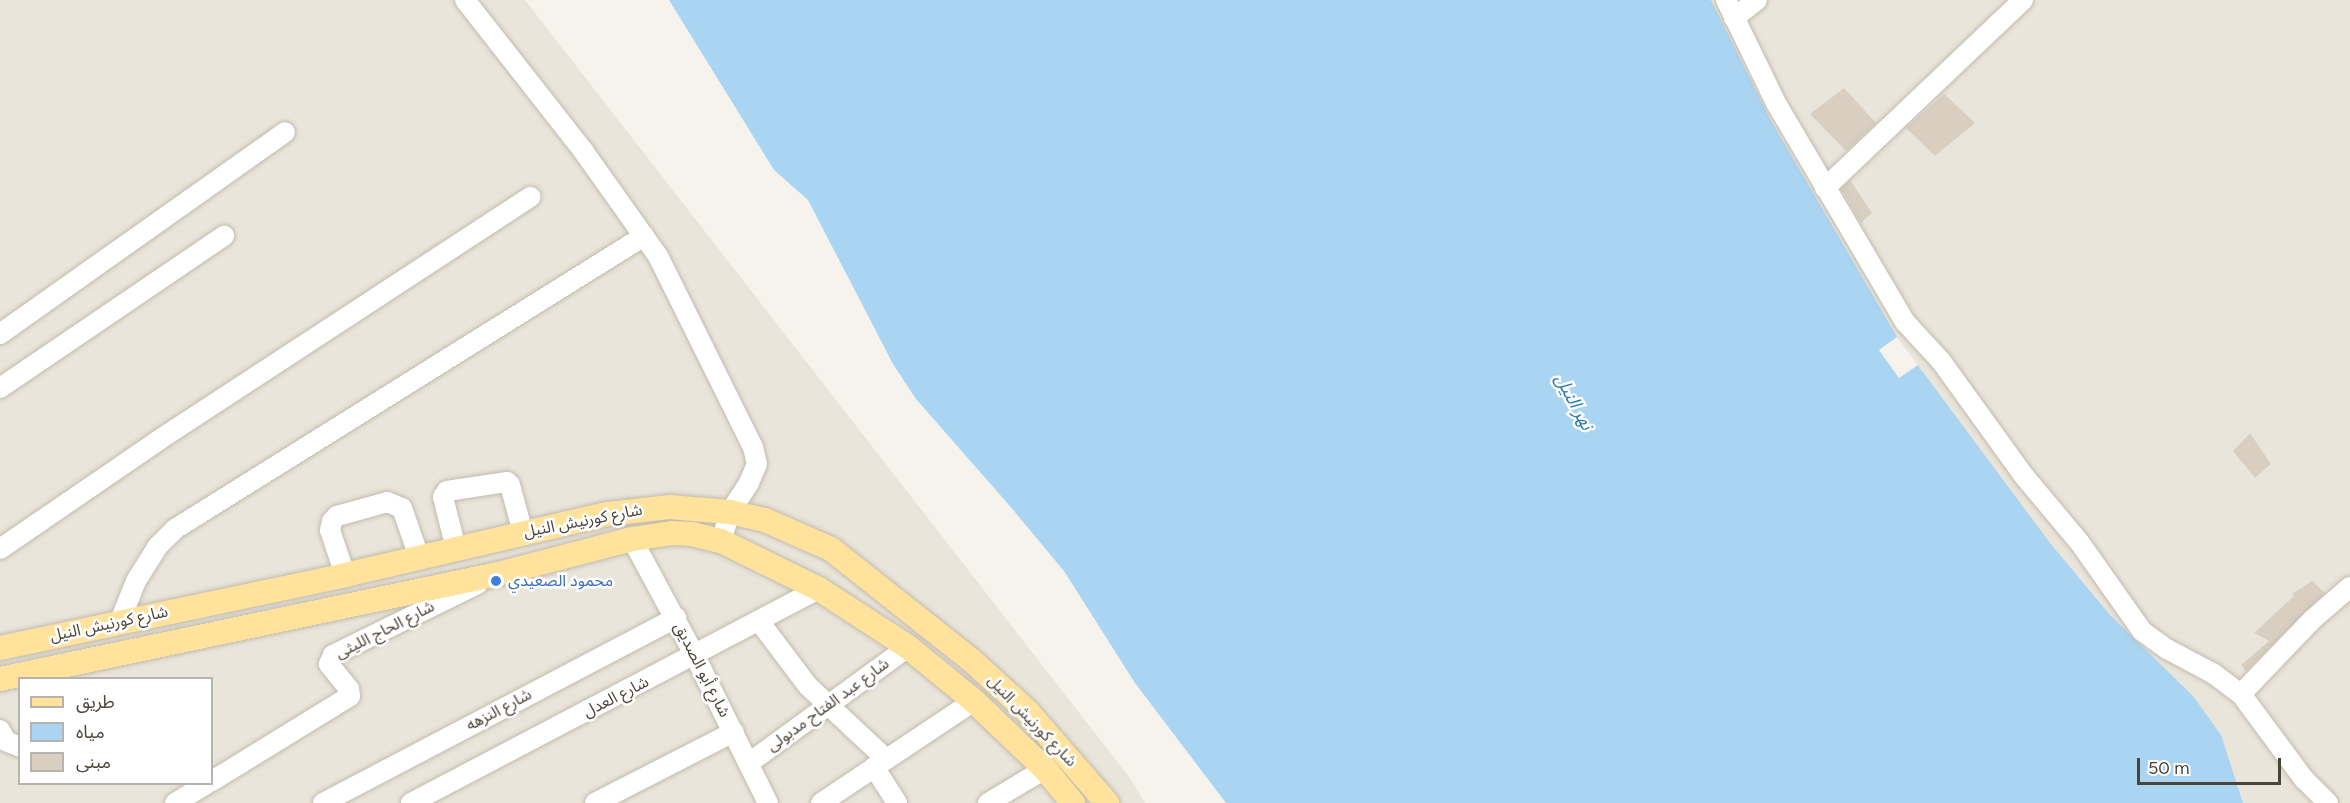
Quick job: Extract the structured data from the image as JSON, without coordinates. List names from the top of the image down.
{
  "streets": {
    "main road": ["شارع كورنيش النيل"],
    "street": [
      "شارع الحاج الليثى",
      "شارع أبو الصديق",
      "شارع العدل",
      "شارع عبد الفتاح مدبولى",
      "شارع النزهه"
    ]
  },
  "crossings": [
    ["شارع كورنيش النيل", "شارع الحاج الليثى"],
    ["شارع كورنيش النيل", "شارع أبو الصديق"],
    ["شارع كورنيش النيل", "شارع العدل"],
    ["شارع كورنيش النيل", "شارع عبد الفتاح مدبولى"],
    ["شارع أبو الصديق", "شارع العدل"],
    ["شارع أبو الصديق", "شارع عبد الفتاح مدبولى"],
    ["شارع أبو الصديق", "شارع النزهه"]
  ],
  "water": ["نهر النيل"],
  "places": ["محمود الصعيدي"],
  "legend": ["طريق", "مياه", "مبنى"],
  "scale_bar": "50 m"
}
